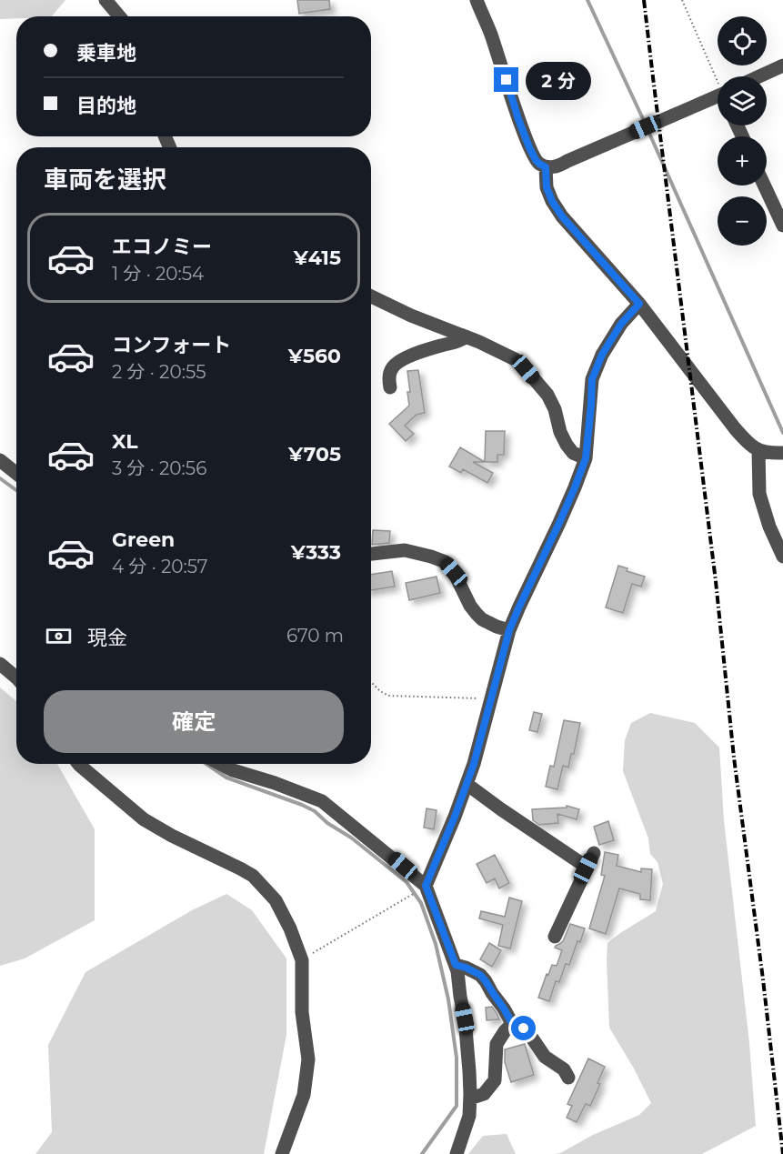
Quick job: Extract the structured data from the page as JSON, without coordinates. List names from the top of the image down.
{
  "page": {
    "map_buttons": ["+", "−"],
    "banner": ["乗車地", "目的地"],
    "bubble": "2 分",
    "heading": "車両を選択",
    "list": [
      {
        "name": "エコノミー",
        "note": "1 分 · 20:54",
        "value": "¥415"
      },
      {
        "name": "コンフォート",
        "note": "2 分 · 20:55",
        "value": "¥560"
      },
      {
        "name": "XL",
        "note": "3 分 · 20:56",
        "value": "¥705"
      },
      {
        "name": "Green",
        "note": "4 分 · 20:57",
        "value": "¥333"
      }
    ],
    "pay": ["現金", "670 m"],
    "buttons": "確定"
  }
}
